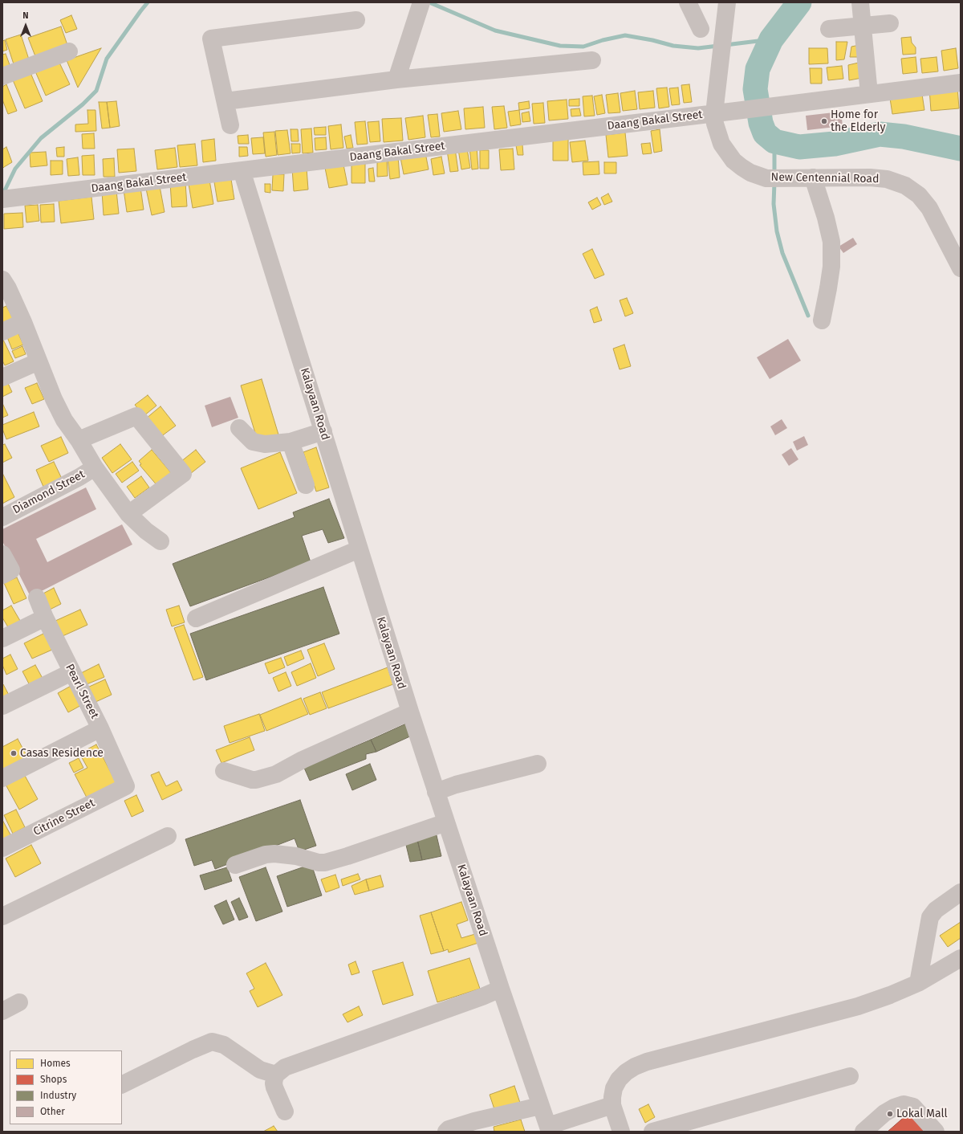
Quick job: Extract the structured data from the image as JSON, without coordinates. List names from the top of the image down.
{
  "streets": {
    "street": [
      "Daang Bakal Street",
      "New Centennial Road",
      "Kalayaan Road",
      "Diamond Street",
      "Pearl Street",
      "Citrine Street"
    ]
  },
  "crossings": [
    ["Daang Bakal Street", "New Centennial Road"],
    ["Daang Bakal Street", "Kalayaan Road"],
    ["Pearl Street", "Citrine Street"]
  ],
  "places": ["Home for the Elderly", "Casas Residence", "Lokal Mall"],
  "legend": [
    "Homes",
    "Shops",
    "Industry",
    "Other"
  ],
  "north": "top"
}
